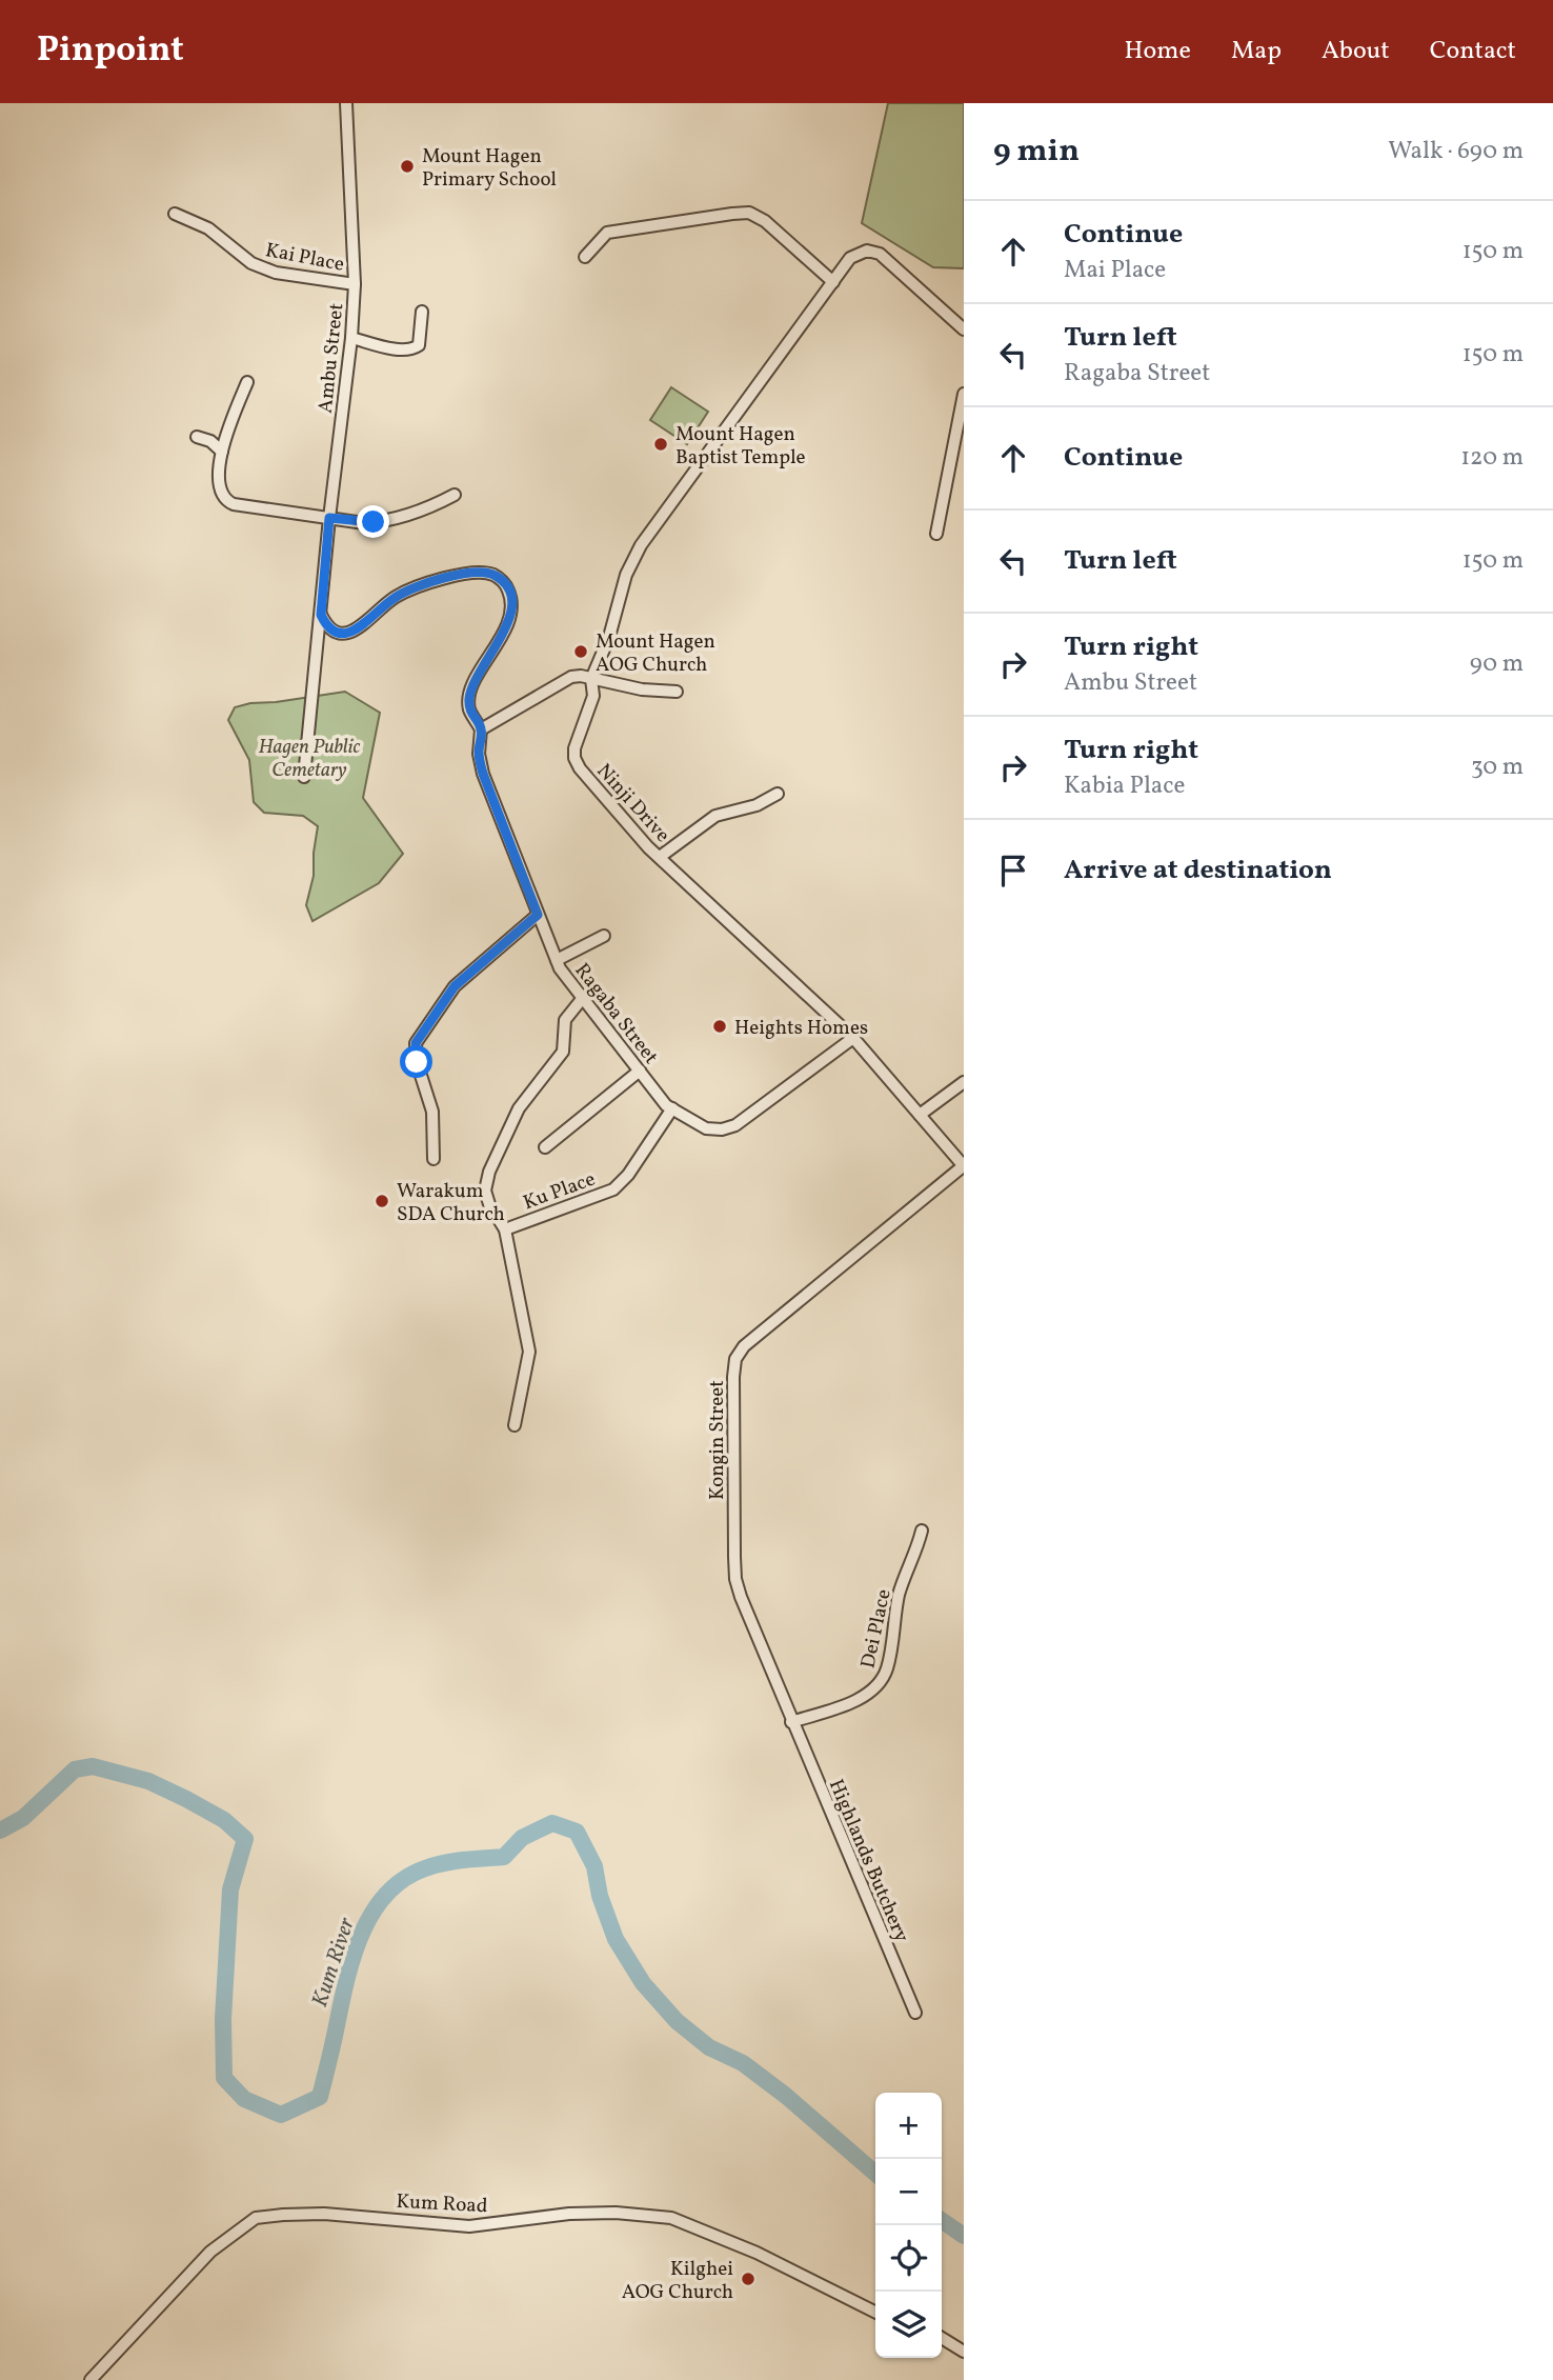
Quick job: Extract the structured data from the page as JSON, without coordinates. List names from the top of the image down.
{
  "streets": {
    "street": [
      "Kai Place",
      "Ambu Street",
      "Ninji Drive",
      "Ragaba Street",
      "Ku Place",
      "Kongin Street",
      "Dei Place",
      "Highlands Butchery",
      "Kum Road"
    ]
  },
  "crossings": [
    ["Kai Place", "Ambu Street"],
    ["Ambu Street", "Ragaba Street"],
    ["Ninji Drive", "Ragaba Street"],
    ["Ninji Drive", "Kongin Street"],
    ["Ragaba Street", "Ku Place"],
    ["Kongin Street", "Dei Place"],
    ["Kongin Street", "Highlands Butchery"],
    ["Dei Place", "Highlands Butchery"]
  ],
  "water": ["Kum River"],
  "parks": ["Hagen Public Cemetary"],
  "places": [
    "Mount Hagen Primary School",
    "Mount Hagen Baptist Temple",
    "Mount Hagen AOG Church",
    "Heights Homes",
    "Warakum SDA Church",
    "Kilghei AOG Church"
  ],
  "page": {
    "header": "Pinpoint",
    "nav": [
      "Home",
      "Map",
      "About",
      "Contact"
    ],
    "heading": ["9 min", "Walk · 690 m"],
    "list": [
      ["Continue", "Mai Place", "150 m"],
      ["Turn left", "Ragaba Street", "150 m"],
      ["Continue", "120 m"],
      ["Turn left", "150 m"],
      ["Turn right", "Ambu Street", "90 m"],
      ["Turn right", "Kabia Place", "30 m"],
      "Arrive at destination"
    ],
    "map_buttons": ["+", "−"]
  }
}
